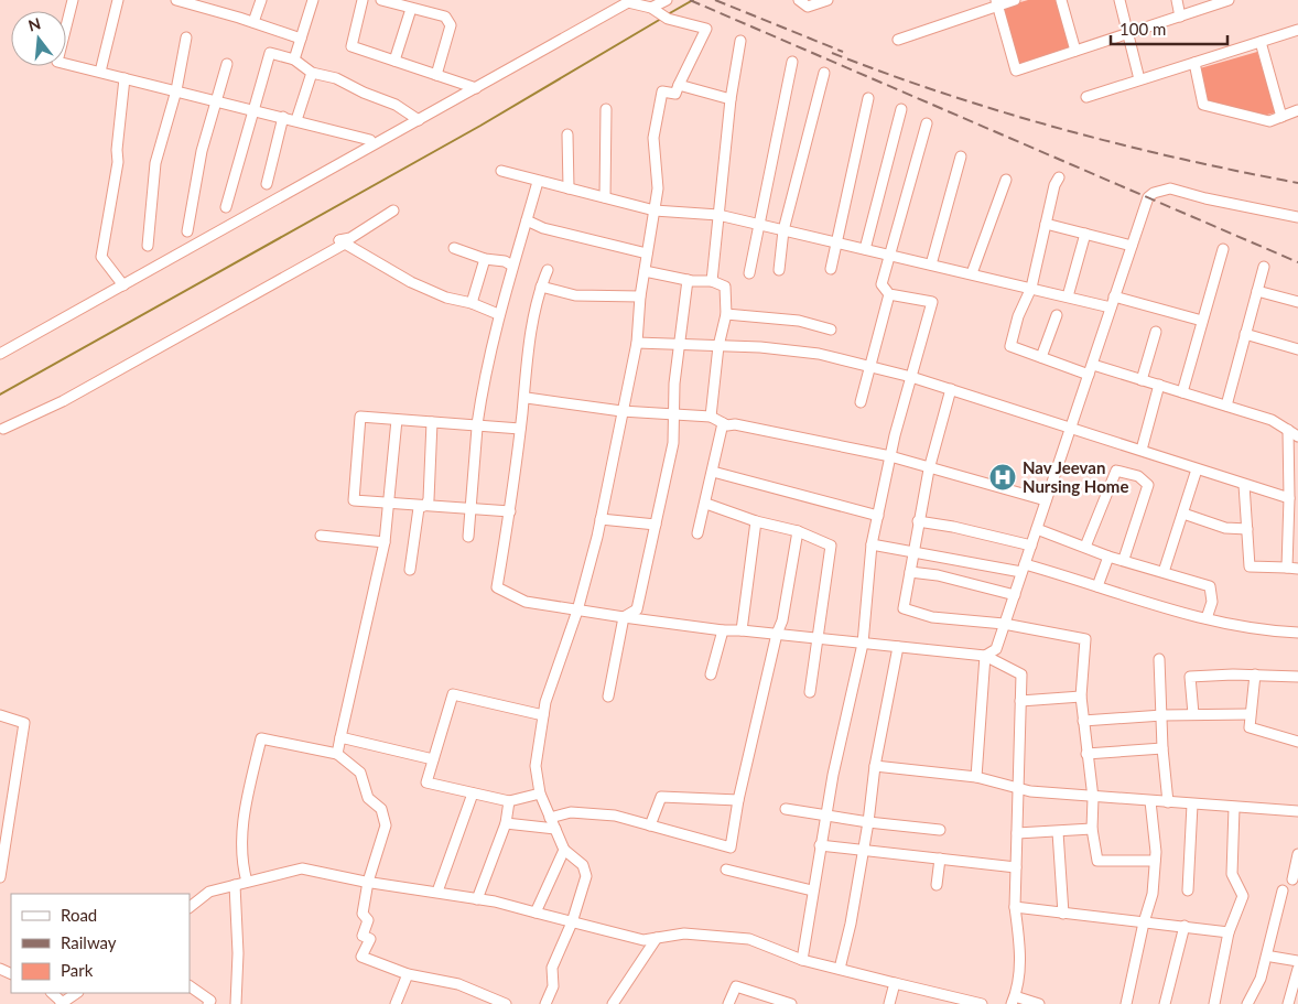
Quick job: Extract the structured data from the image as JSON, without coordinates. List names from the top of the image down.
{
  "places": {
    "hospital": ["Nav Jeevan Nursing Home"]
  },
  "legend": ["Road", "Railway", "Park"],
  "scale_bar": "100 m",
  "north": "top"
}
